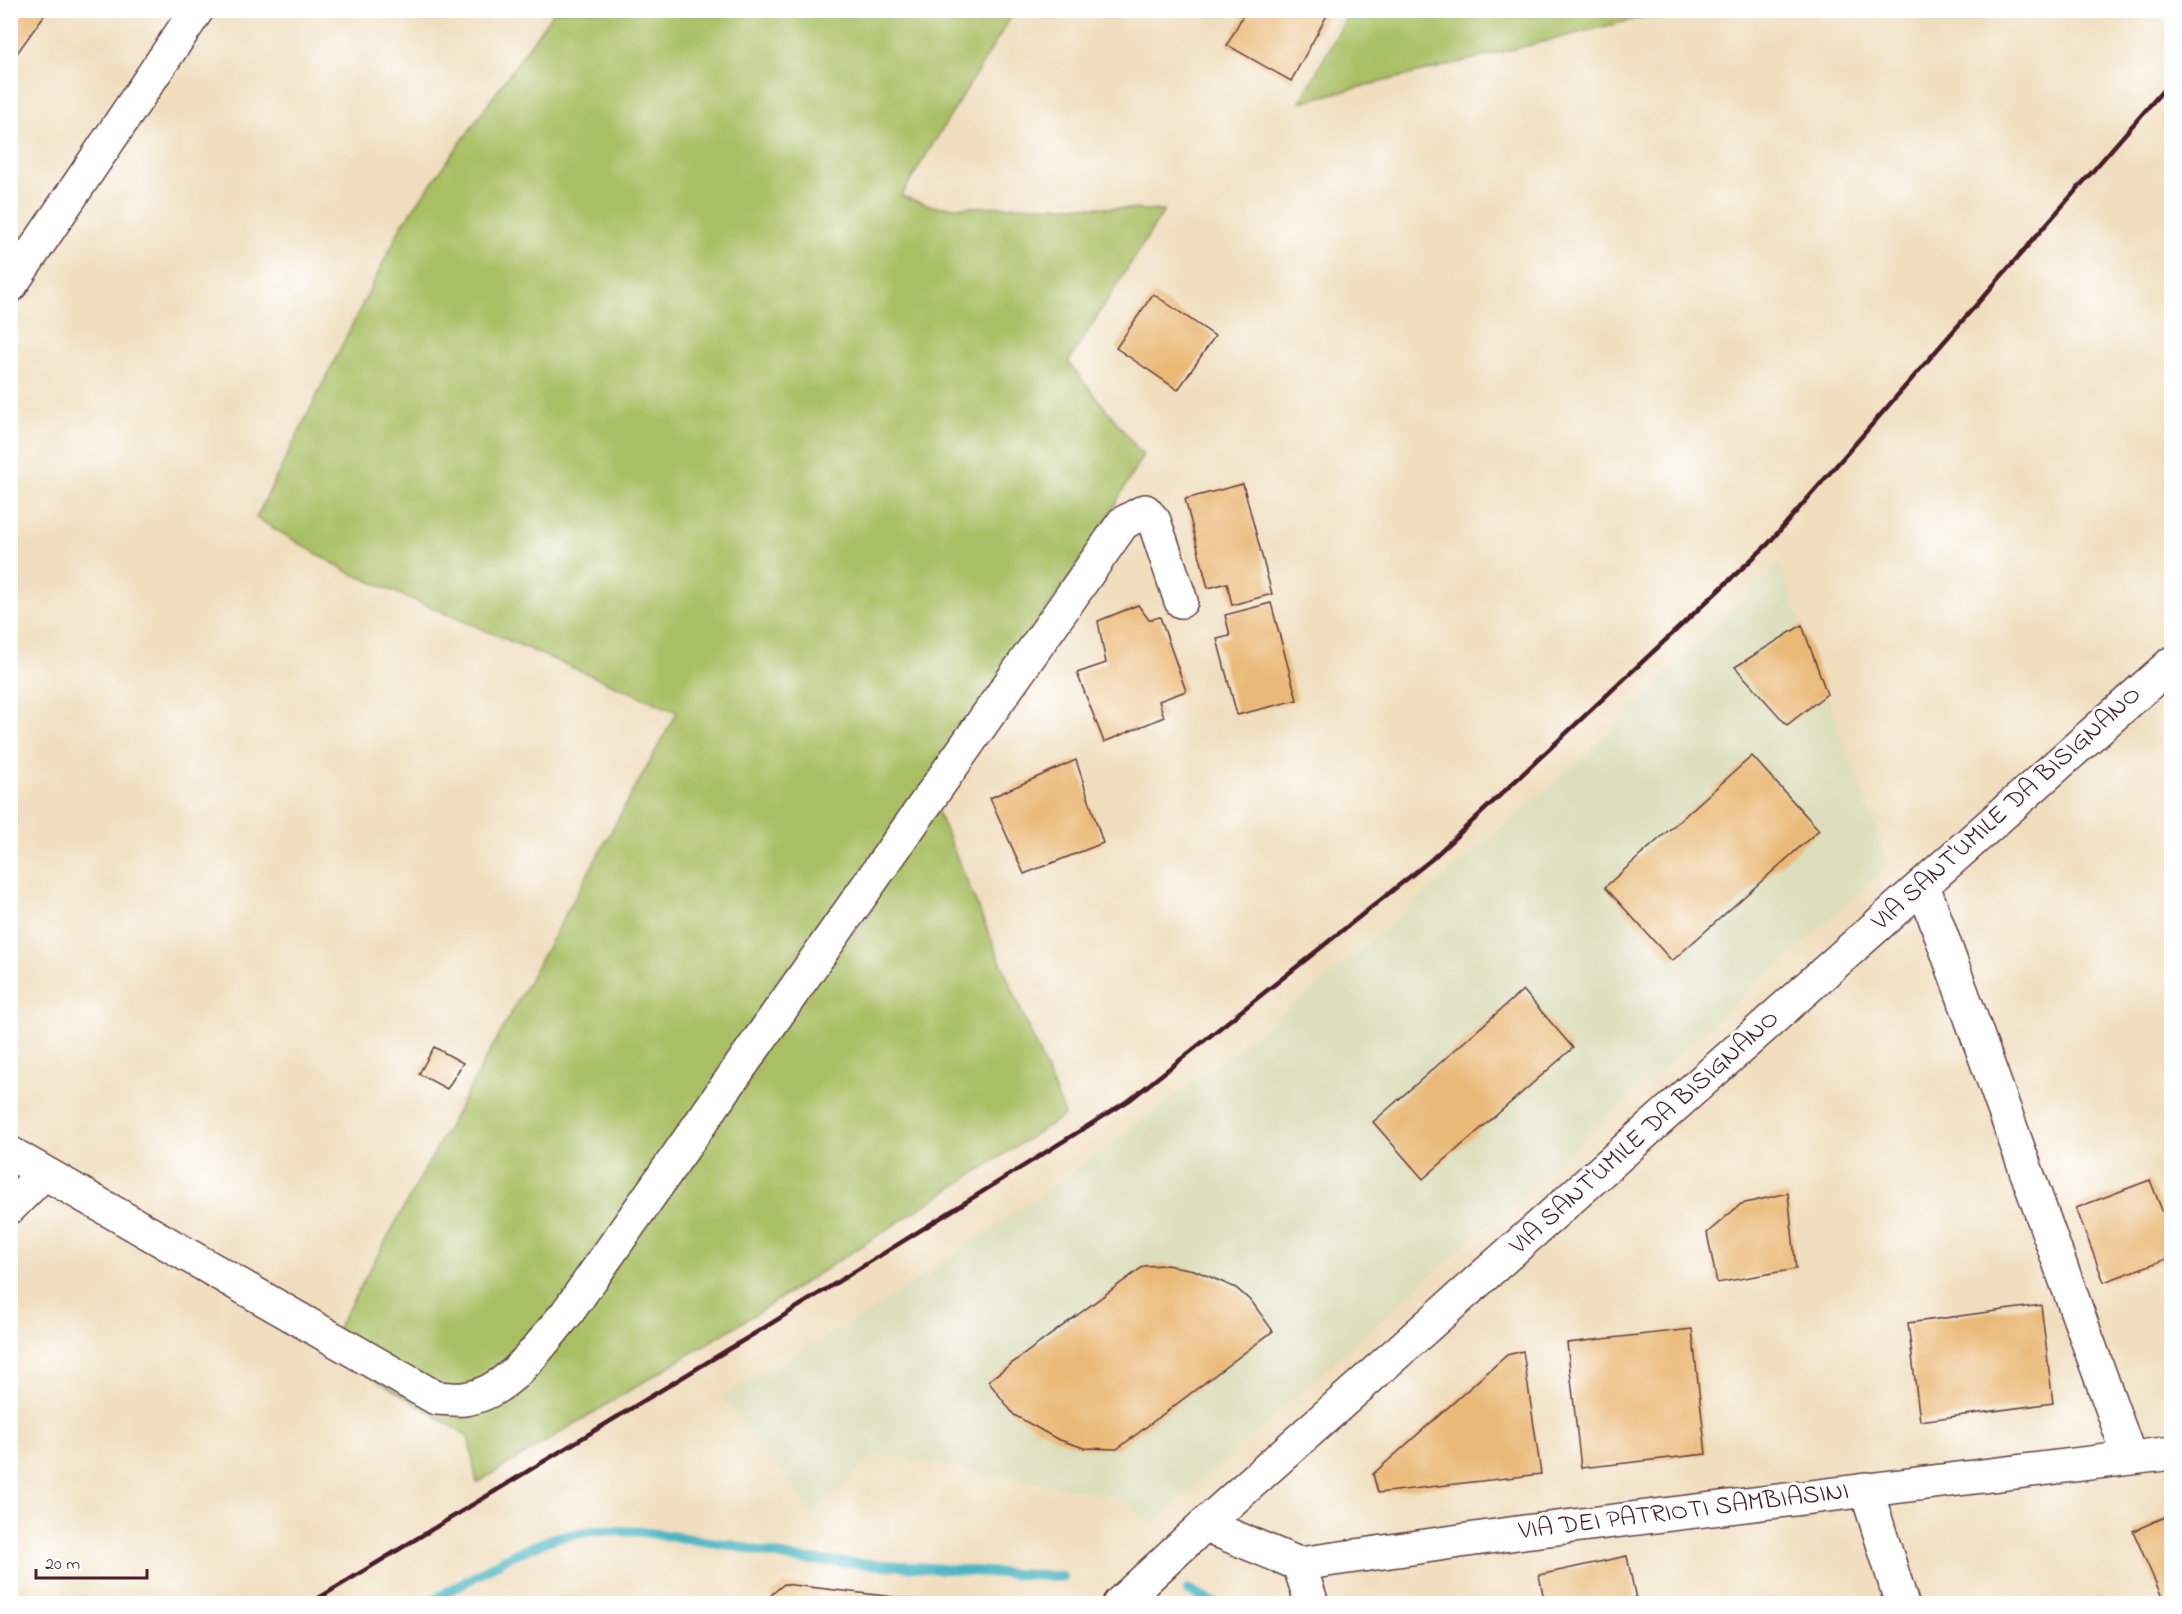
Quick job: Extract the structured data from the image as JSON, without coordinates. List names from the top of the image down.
{
  "streets": {
    "street": ["VIA SANT'UMILE DA BISIGNANO", "VIA DEI PATRIOTI SAMBIASINI"]
  },
  "scale_bar": "20 m"
}
